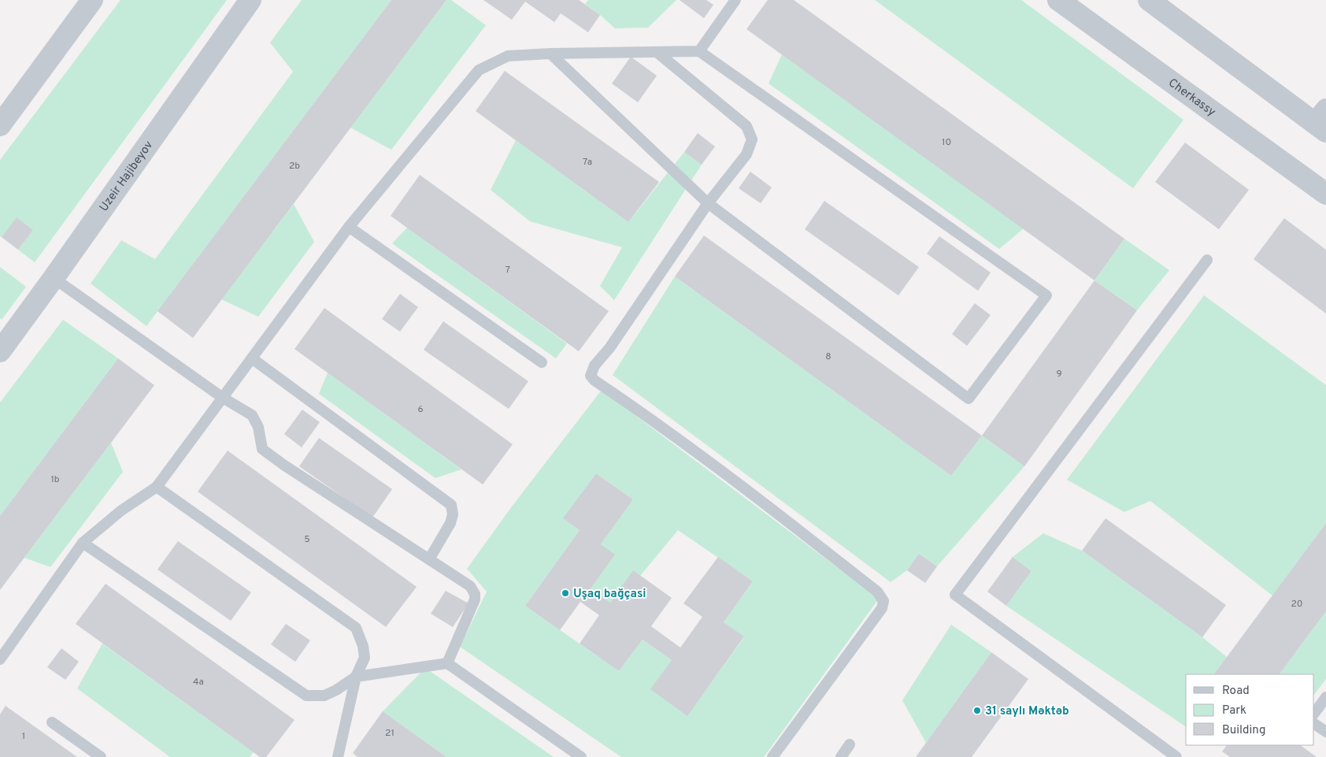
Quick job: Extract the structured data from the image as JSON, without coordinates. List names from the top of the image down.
{
  "streets": {
    "street": ["Cherkassy", "Uzeir Hajibeyov"]
  },
  "places": ["Uşaq bağçasi", "31 saylı Məktəb"],
  "house_numbers": [
    "10",
    "7a",
    "2b",
    "7",
    "8",
    "9",
    "6",
    "1b",
    "5",
    "20",
    "4a",
    "21",
    "1"
  ],
  "legend": ["Road", "Park", "Building"]
}
